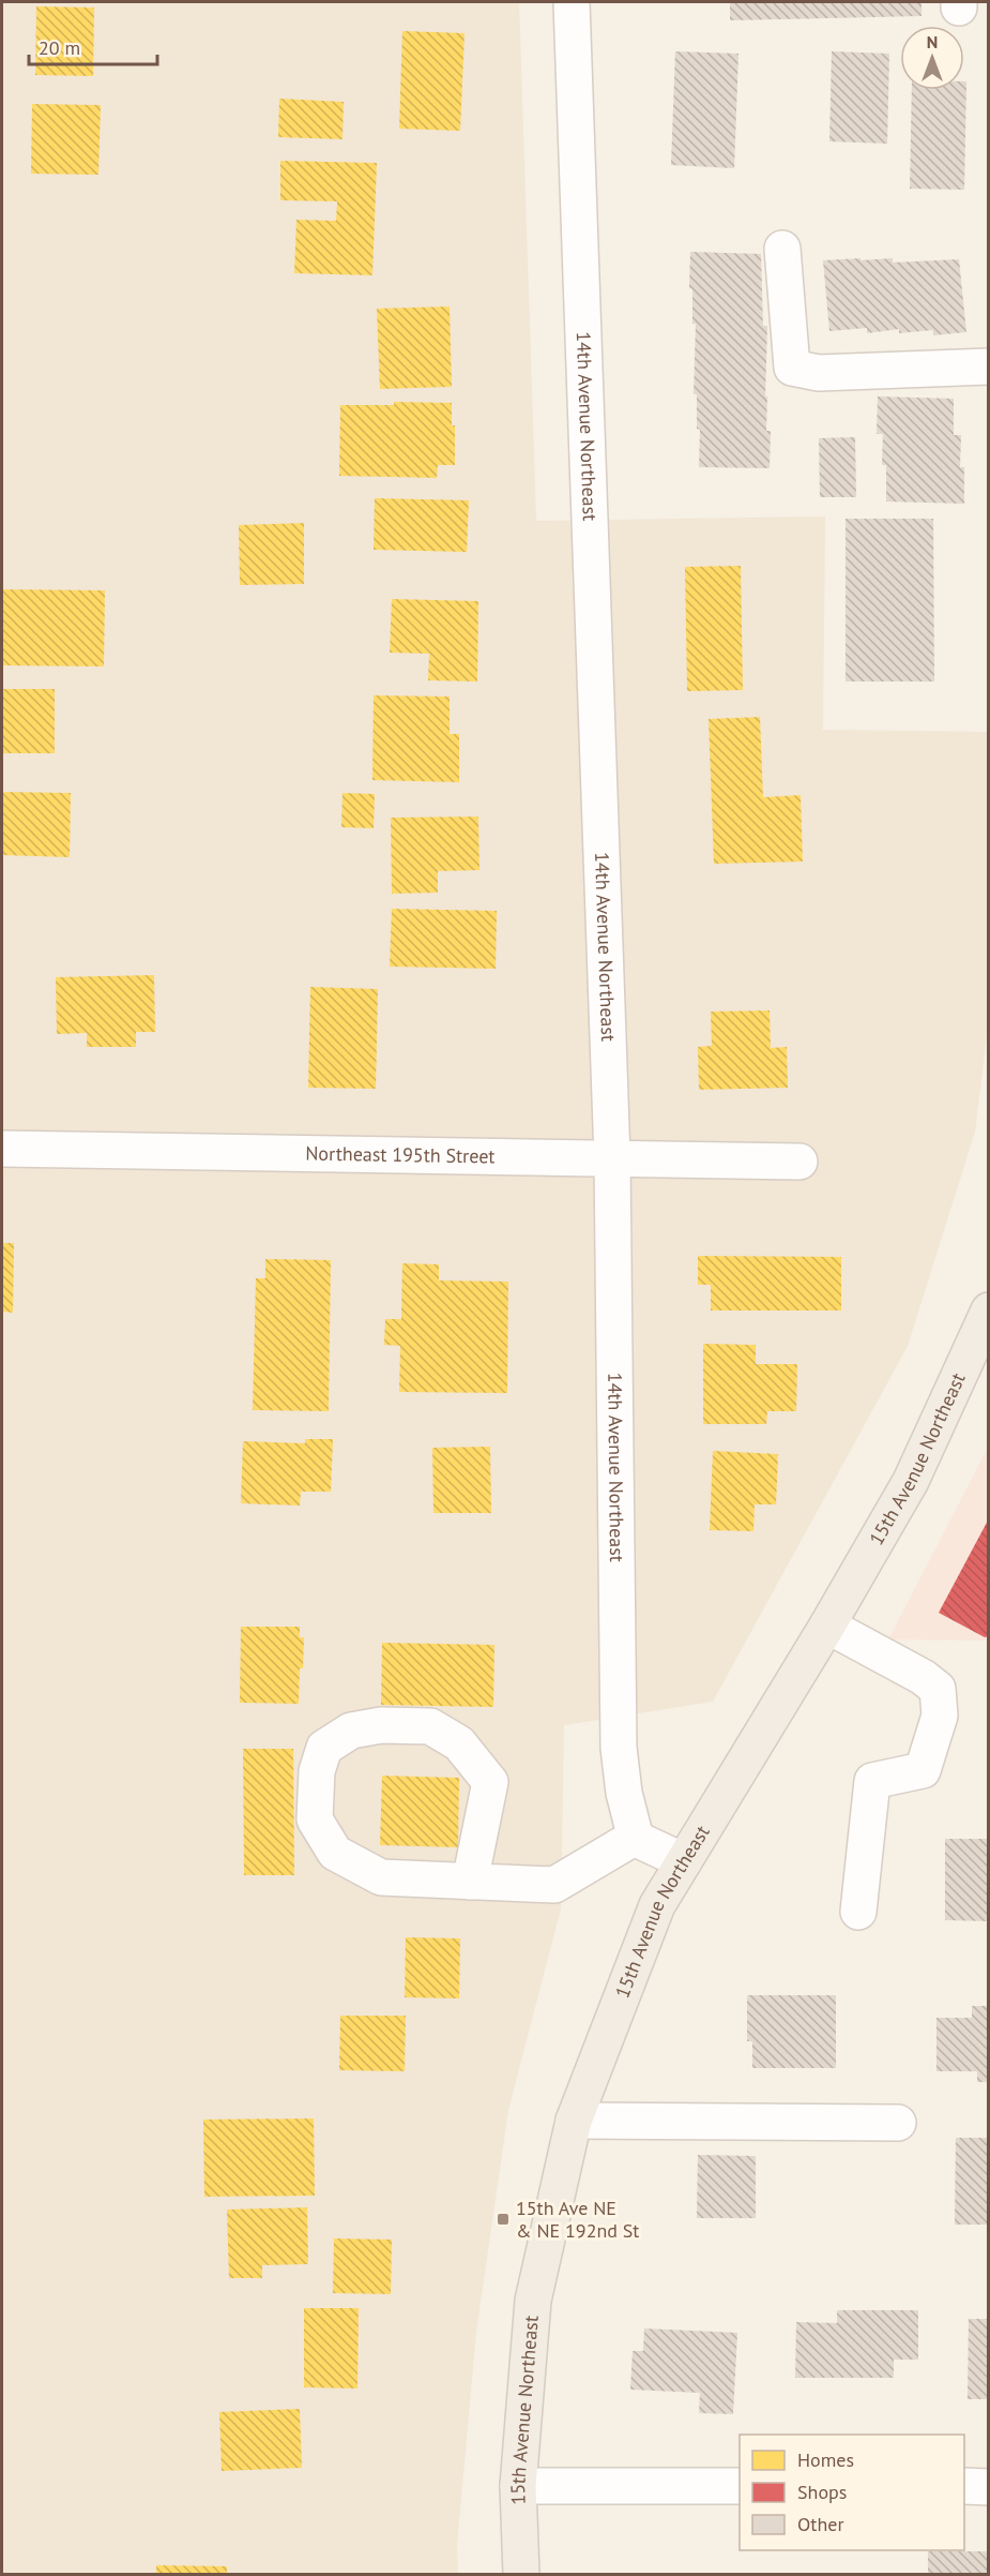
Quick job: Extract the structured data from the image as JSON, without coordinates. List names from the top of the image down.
{
  "streets": {
    "main road": ["15th Avenue Northeast"],
    "street": ["14th Avenue Northeast", "Northeast 195th Street"]
  },
  "crossings": [
    ["14th Avenue Northeast", "Northeast 195th Street"]
  ],
  "places": {
    "transit": ["15th Ave NE & NE 192nd St"]
  },
  "legend": ["Homes", "Shops", "Other"],
  "scale_bar": "20 m",
  "north": "top"
}
